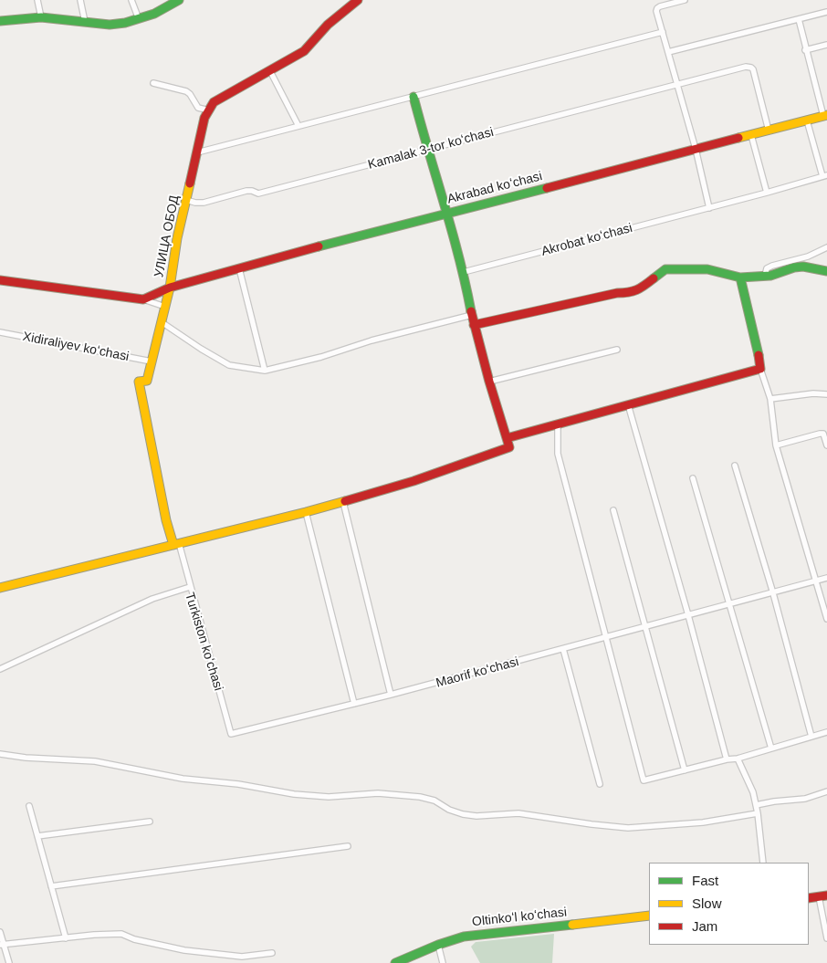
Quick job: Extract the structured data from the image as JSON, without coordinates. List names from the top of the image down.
{
  "streets": {
    "street": [
      "Kamalak 3-tor koʻchasi",
      "Akrabad koʻchasi",
      "УЛИЦА ОБОД",
      "Akrobat koʻchasi",
      "Xidiraliyev koʻchasi",
      "Turkiston koʻchasi",
      "Maorif koʻchasi",
      "Oltinkoʻl koʻchasi"
    ]
  },
  "crossings": [
    ["Kamalak 3-tor koʻchasi", "Akrabad koʻchasi"],
    ["Kamalak 3-tor koʻchasi", "УЛИЦА ОБОД"],
    ["Akrabad koʻchasi", "УЛИЦА ОБОД"],
    ["УЛИЦА ОБОД", "Xidiraliyev koʻchasi"],
    ["Turkiston koʻchasi", "Maorif koʻchasi"]
  ],
  "legend": ["Fast", "Slow", "Jam"]
}
